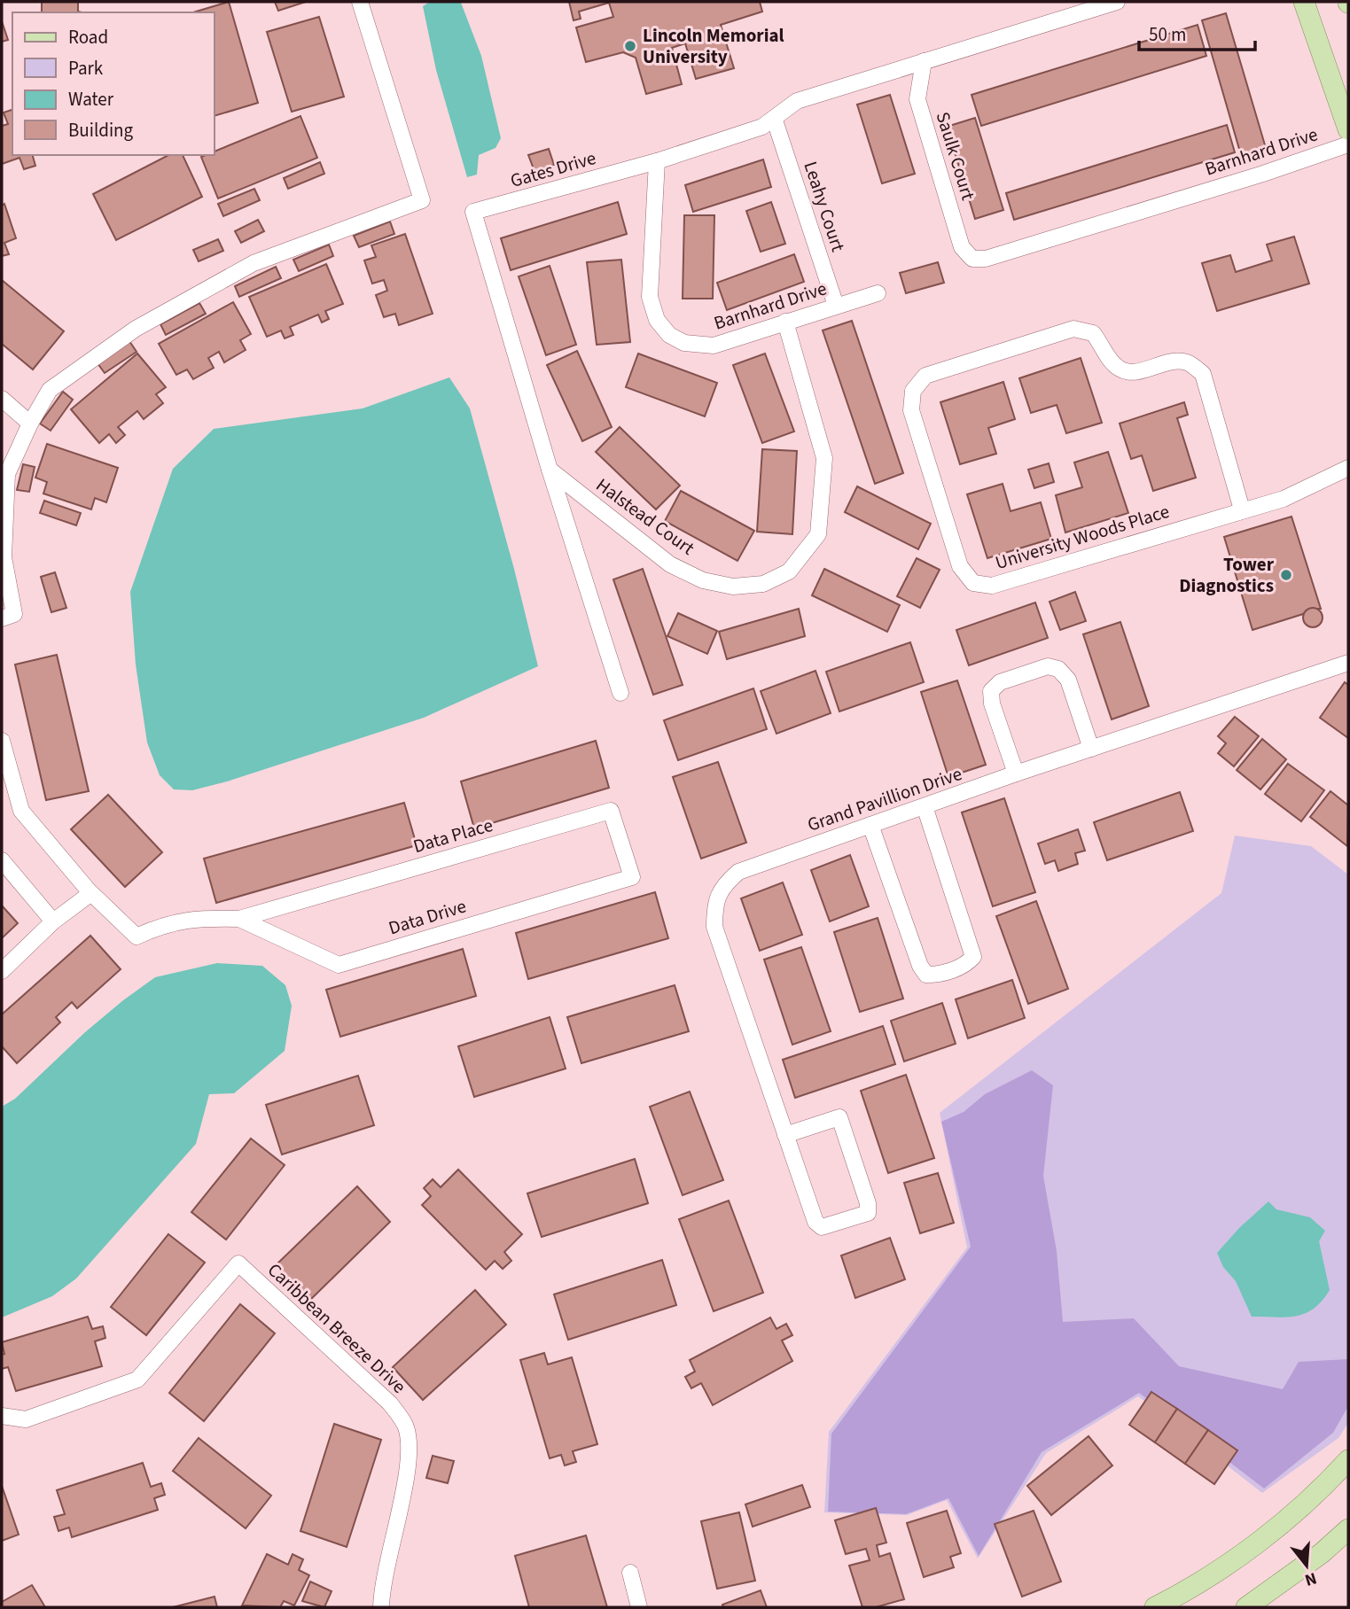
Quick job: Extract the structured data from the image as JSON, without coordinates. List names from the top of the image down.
{
  "streets": {
    "street": [
      "Barnhard Drive",
      "Saulk Court",
      "Gates Drive",
      "Leahy Court",
      "Halstead Court",
      "University Woods Place",
      "Grand Pavillion Drive",
      "Data Place",
      "Data Drive",
      "Caribbean Breeze Drive"
    ]
  },
  "crossings": [
    ["Barnhard Drive", "Saulk Court"],
    ["Barnhard Drive", "Gates Drive"],
    ["Barnhard Drive", "Leahy Court"],
    ["Barnhard Drive", "Halstead Court"],
    ["Saulk Court", "Gates Drive"],
    ["Gates Drive", "Leahy Court"],
    ["Gates Drive", "Halstead Court"],
    ["Data Place", "Data Drive"]
  ],
  "places": ["Lincoln Memorial University", "Tower Diagnostics"],
  "legend": [
    "Road",
    "Park",
    "Water",
    "Building"
  ],
  "scale_bar": "50 m",
  "north": "bottom"
}
